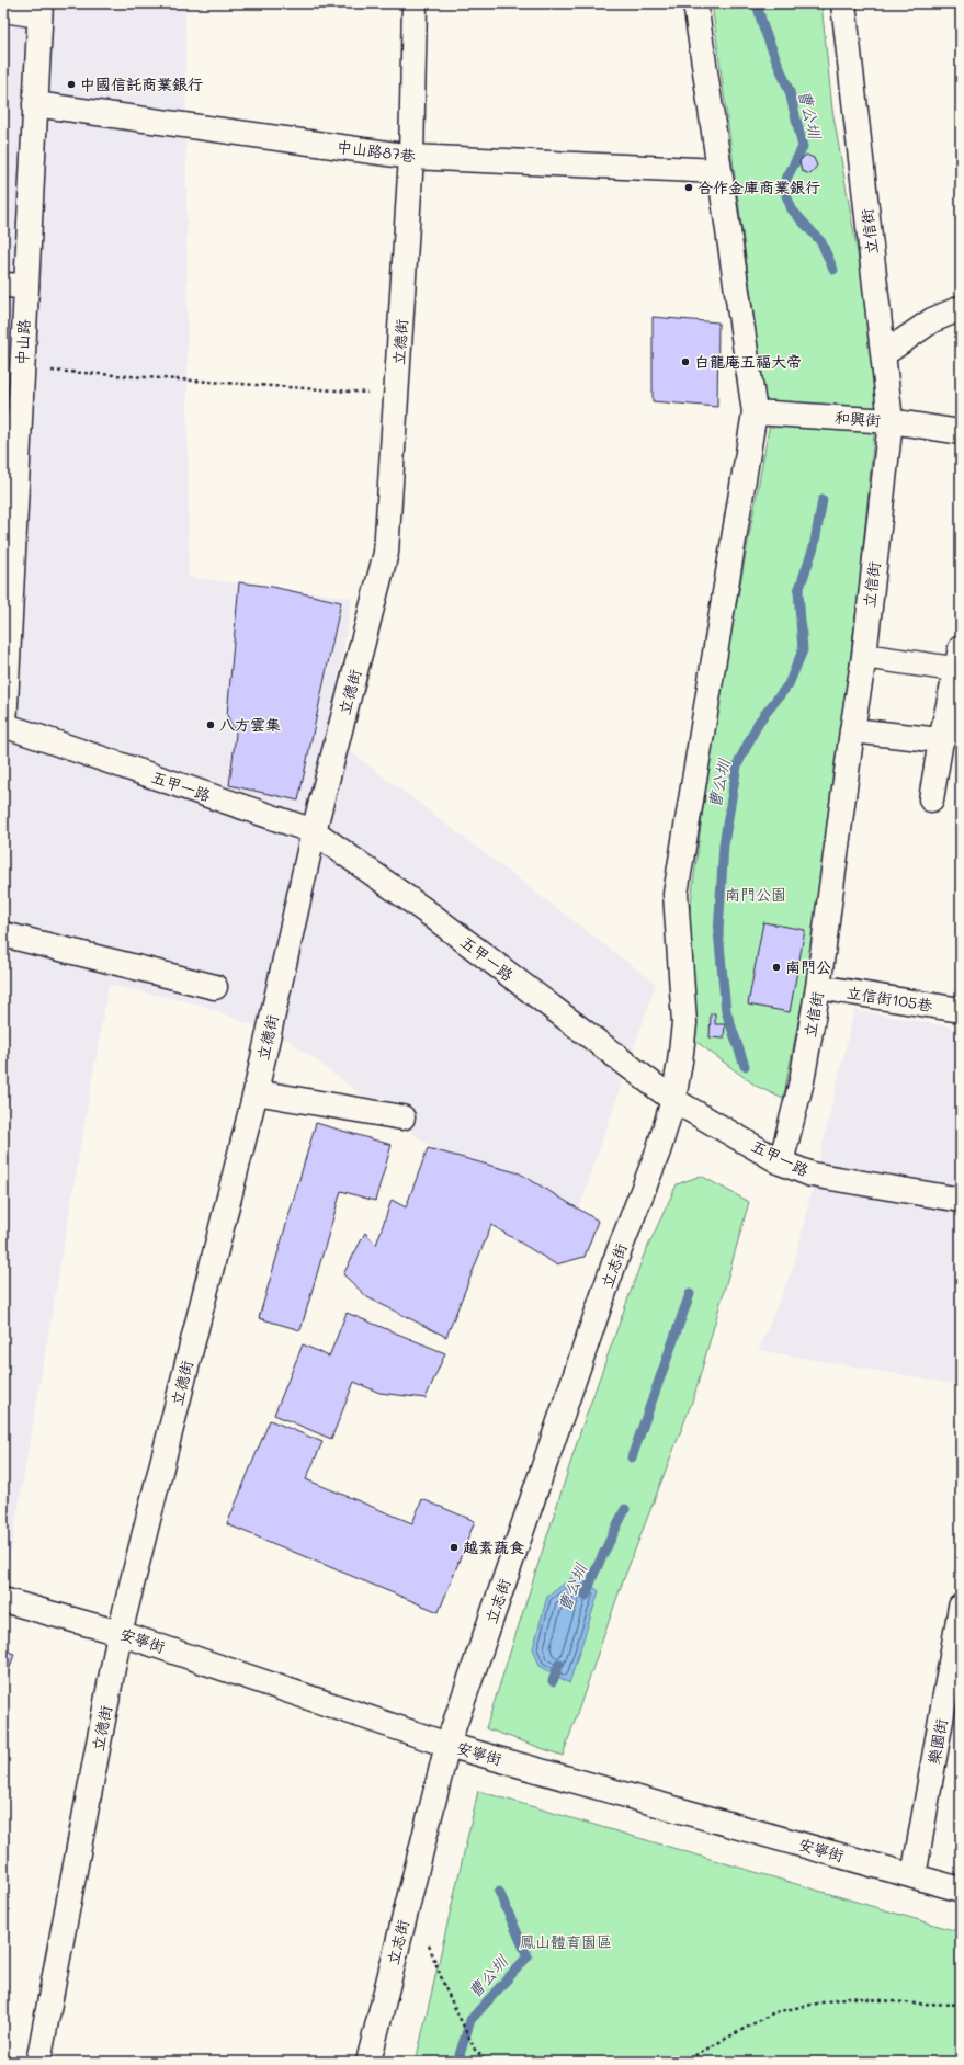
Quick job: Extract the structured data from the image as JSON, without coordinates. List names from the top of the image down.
{
  "streets": {
    "street": [
      "中山路87巷",
      "立信街",
      "中山路",
      "立德街",
      "和興街",
      "五甲一路",
      "立信街105巷",
      "立志街",
      "安寧街",
      "樂園街"
    ]
  },
  "crossings": [
    ["中山路87巷", "中山路"],
    ["中山路87巷", "立德街"],
    ["立信街", "和興街"],
    ["立信街", "五甲一路"],
    ["立信街", "立信街105巷"],
    ["中山路", "五甲一路"],
    ["立德街", "五甲一路"],
    ["立德街", "安寧街"],
    ["五甲一路", "立志街"],
    ["立志街", "安寧街"],
    ["安寧街", "樂園街"]
  ],
  "water": ["曹公圳"],
  "parks": ["南門公園", "鳳山體育園區"],
  "places": [
    "中國信託商業銀行",
    "合作金庫商業銀行",
    "白龍庵五福大帝",
    "八方雲集",
    "南門公",
    "越素蔬食"
  ]
}
